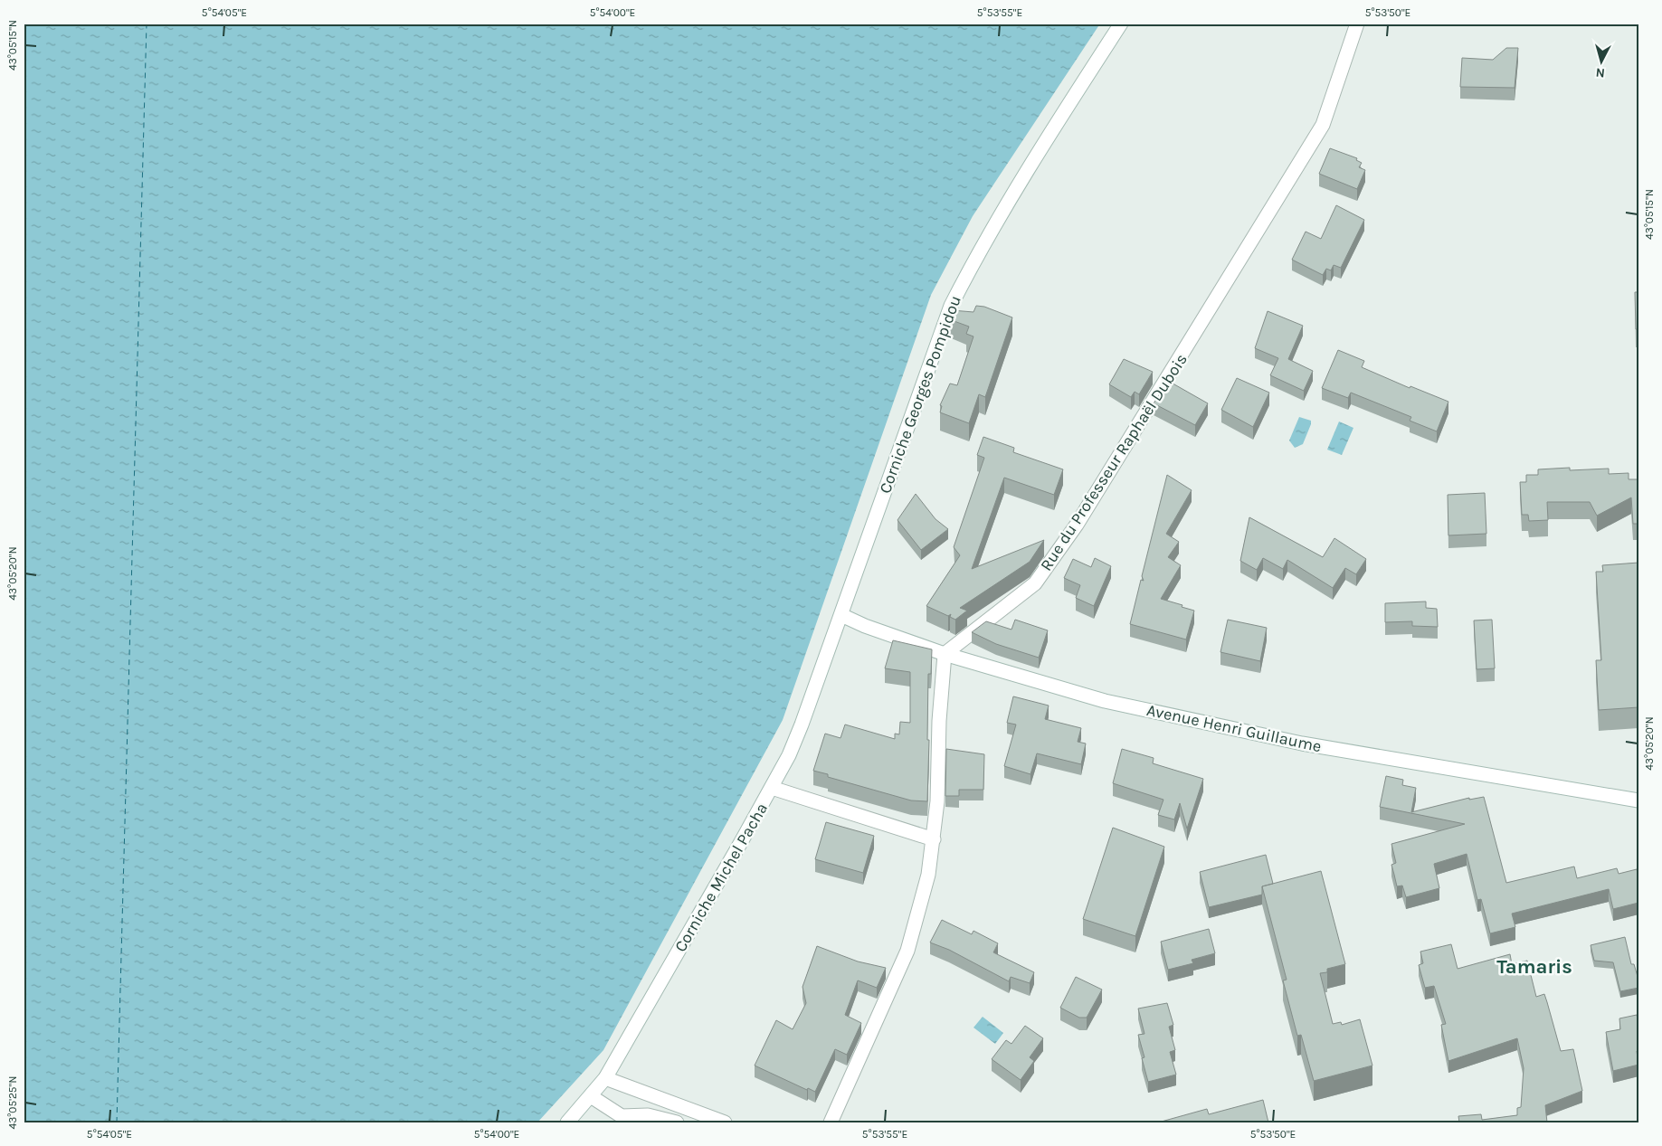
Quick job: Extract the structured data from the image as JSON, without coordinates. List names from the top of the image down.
{
  "streets": {
    "street": [
      "Corniche Georges Pompidou",
      "Rue du Professeur Raphaël Dubois",
      "Avenue Henri Guillaume",
      "Corniche Michel Pacha"
    ]
  },
  "crossings": [
    ["Corniche Georges Pompidou", "Avenue Henri Guillaume"],
    ["Corniche Georges Pompidou", "Corniche Michel Pacha"],
    ["Rue du Professeur Raphaël Dubois", "Avenue Henri Guillaume"],
    ["Avenue Henri Guillaume", "Corniche Michel Pacha"]
  ],
  "districts": ["Tamaris"],
  "north": "bottom",
  "coordinates": [
    "5°54'05\"E",
    "5°54'00\"E",
    "5°53'55\"E",
    "5°53'50\"E",
    "43°05'15\"N",
    "43°05'20\"N",
    "43°05'25\"N"
  ]
}
